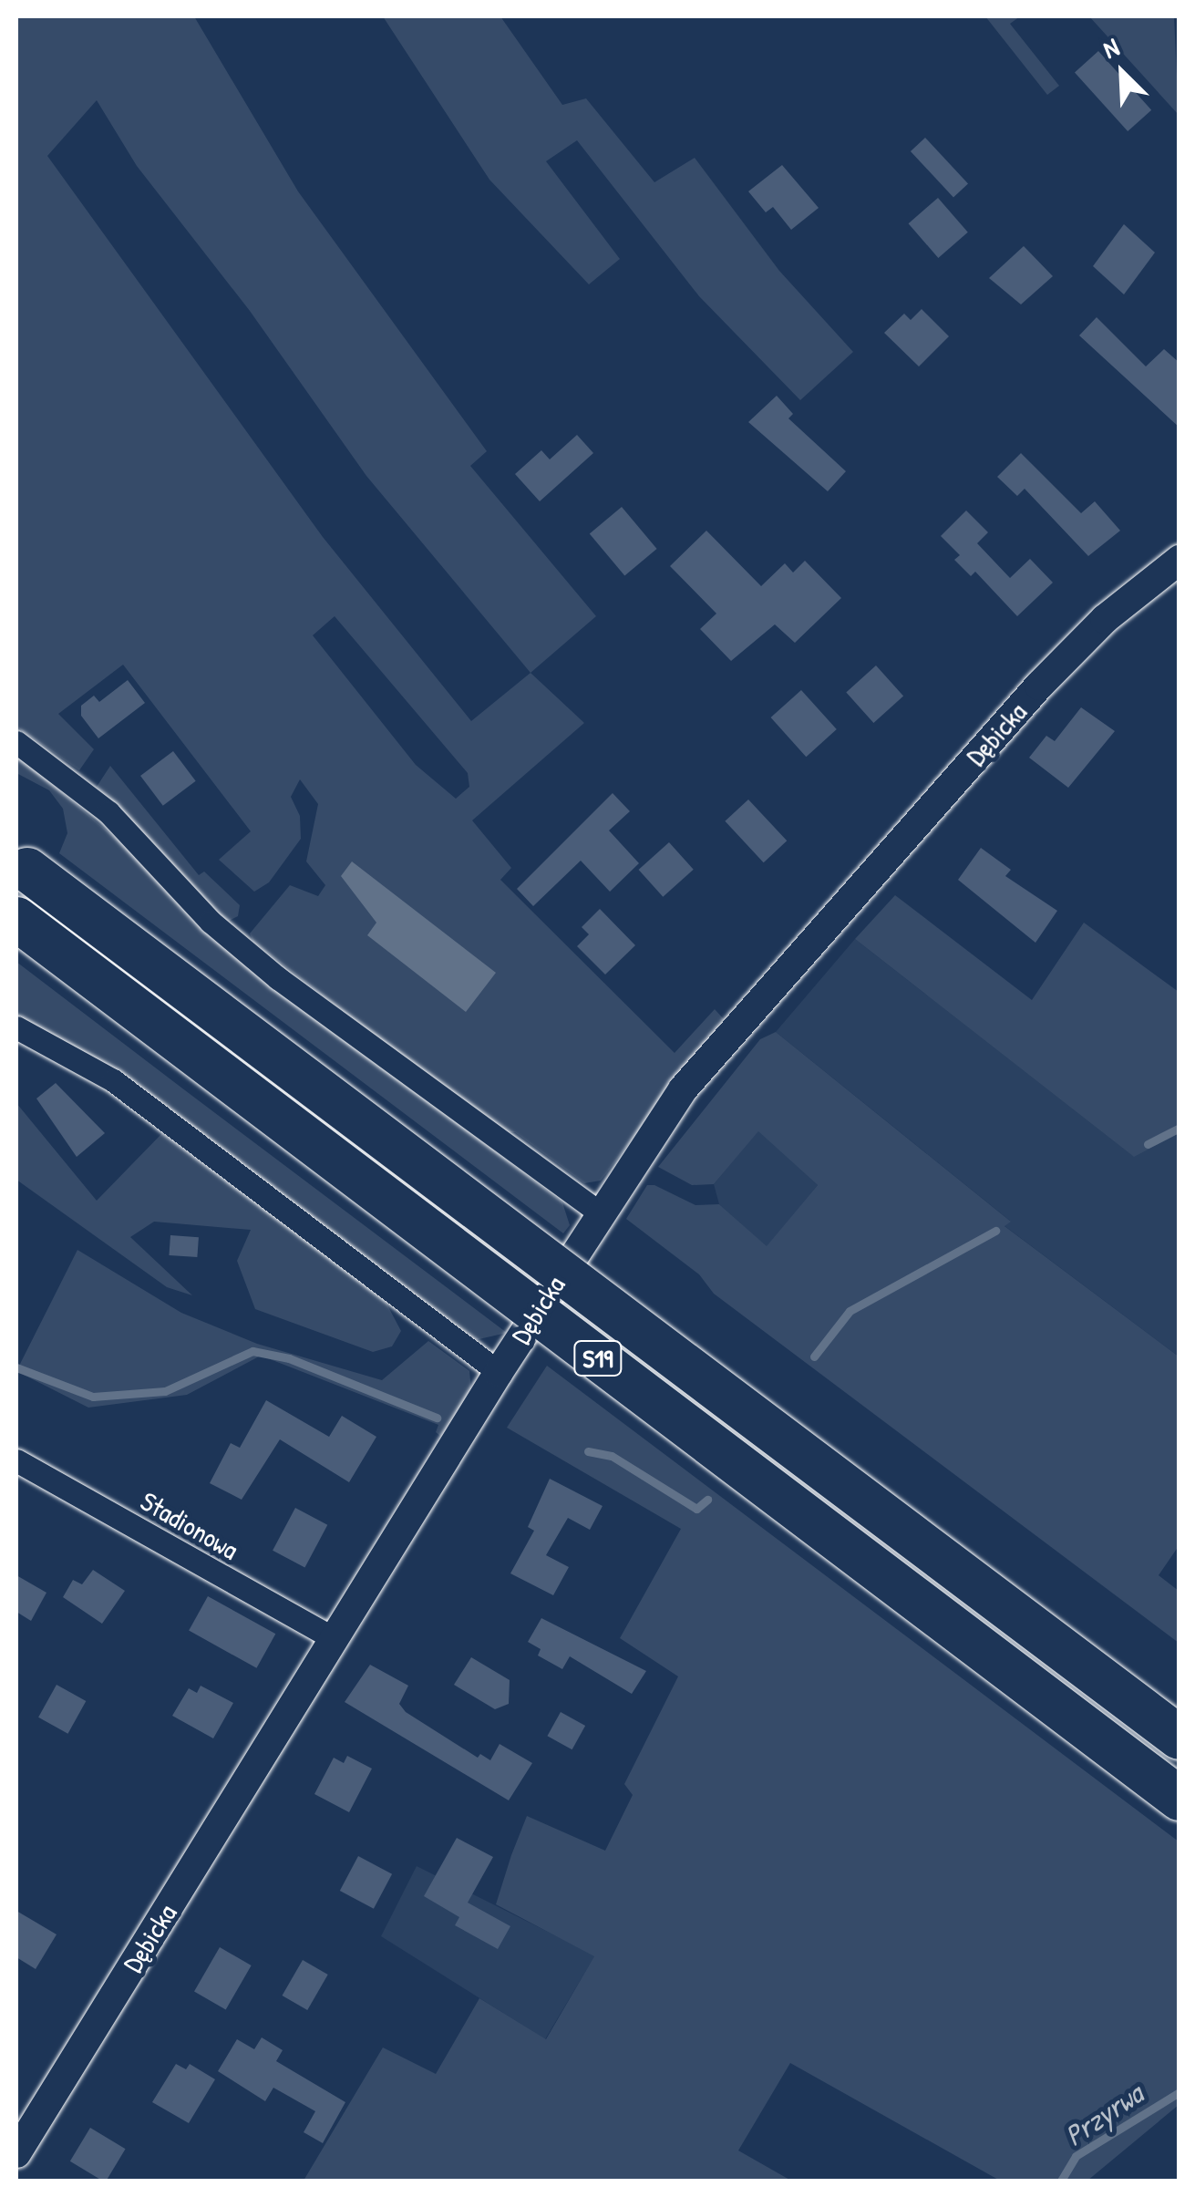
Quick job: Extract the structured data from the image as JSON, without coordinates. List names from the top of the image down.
{
  "streets": {
    "highway": ["S19"],
    "street": ["Dębicka", "Stadionowa"]
  },
  "crossings": [
    ["Dębicka", "Stadionowa"]
  ],
  "water": ["Przyrwa"],
  "north": "top left"
}
